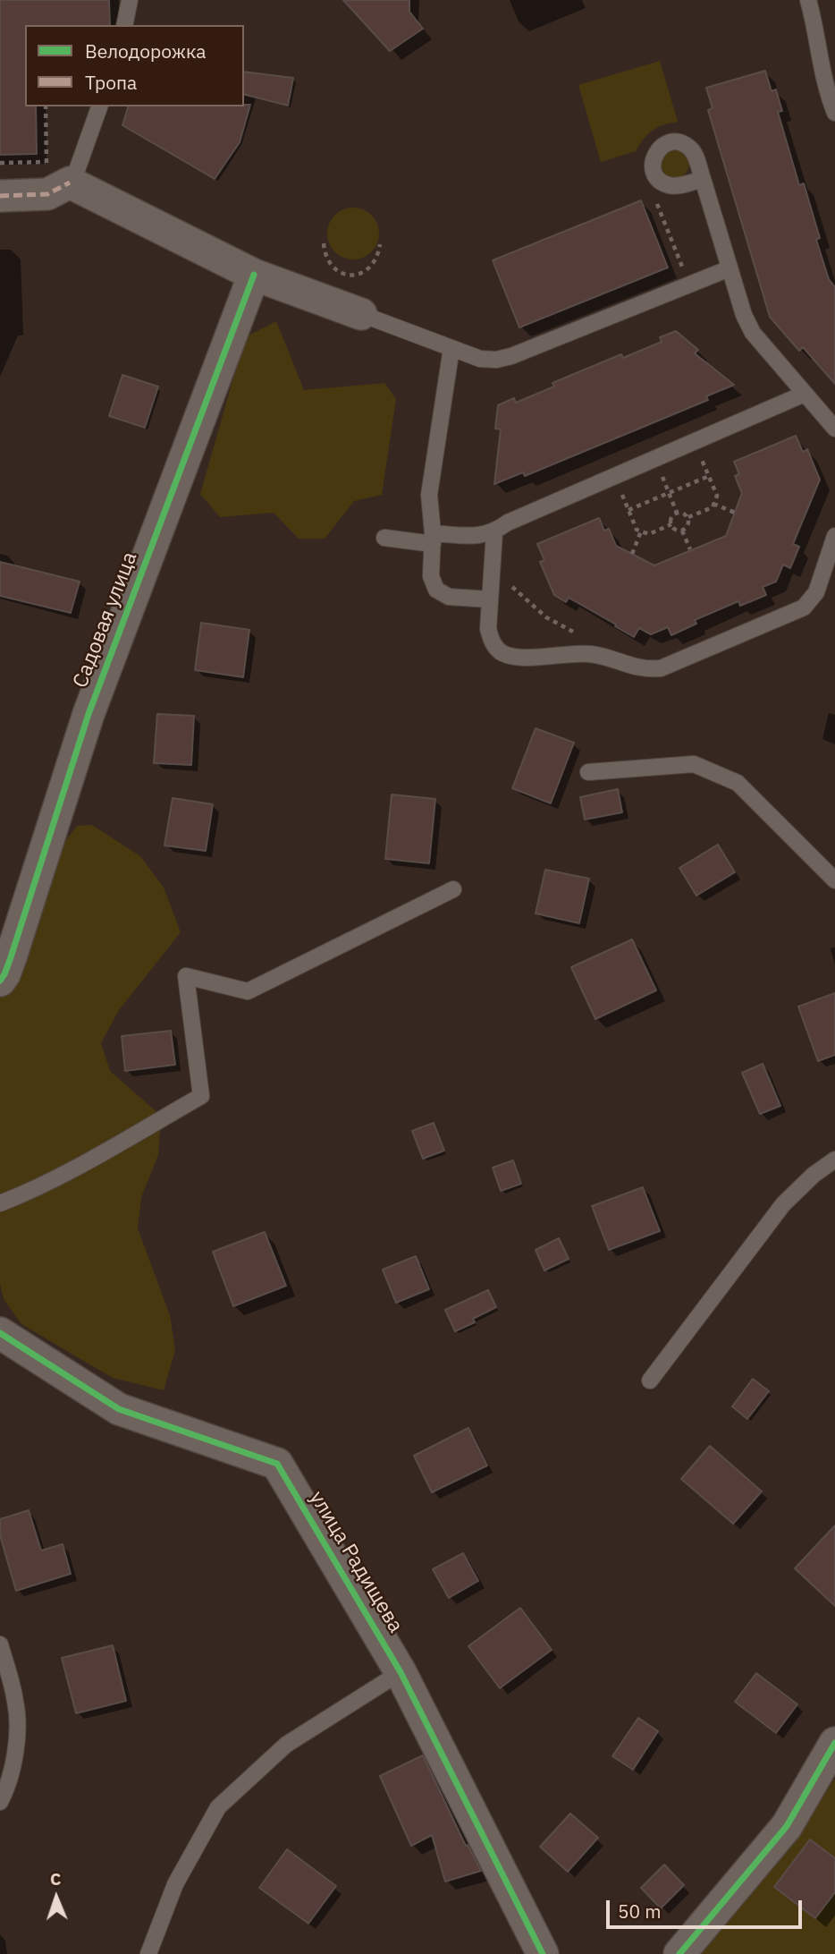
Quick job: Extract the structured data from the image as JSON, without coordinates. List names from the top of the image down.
{
  "streets": {
    "street": ["Садовая улица", "улица Радищева"]
  },
  "legend": ["Велодорожка", "Тропа"],
  "scale_bar": "50 m",
  "north": "top"
}
